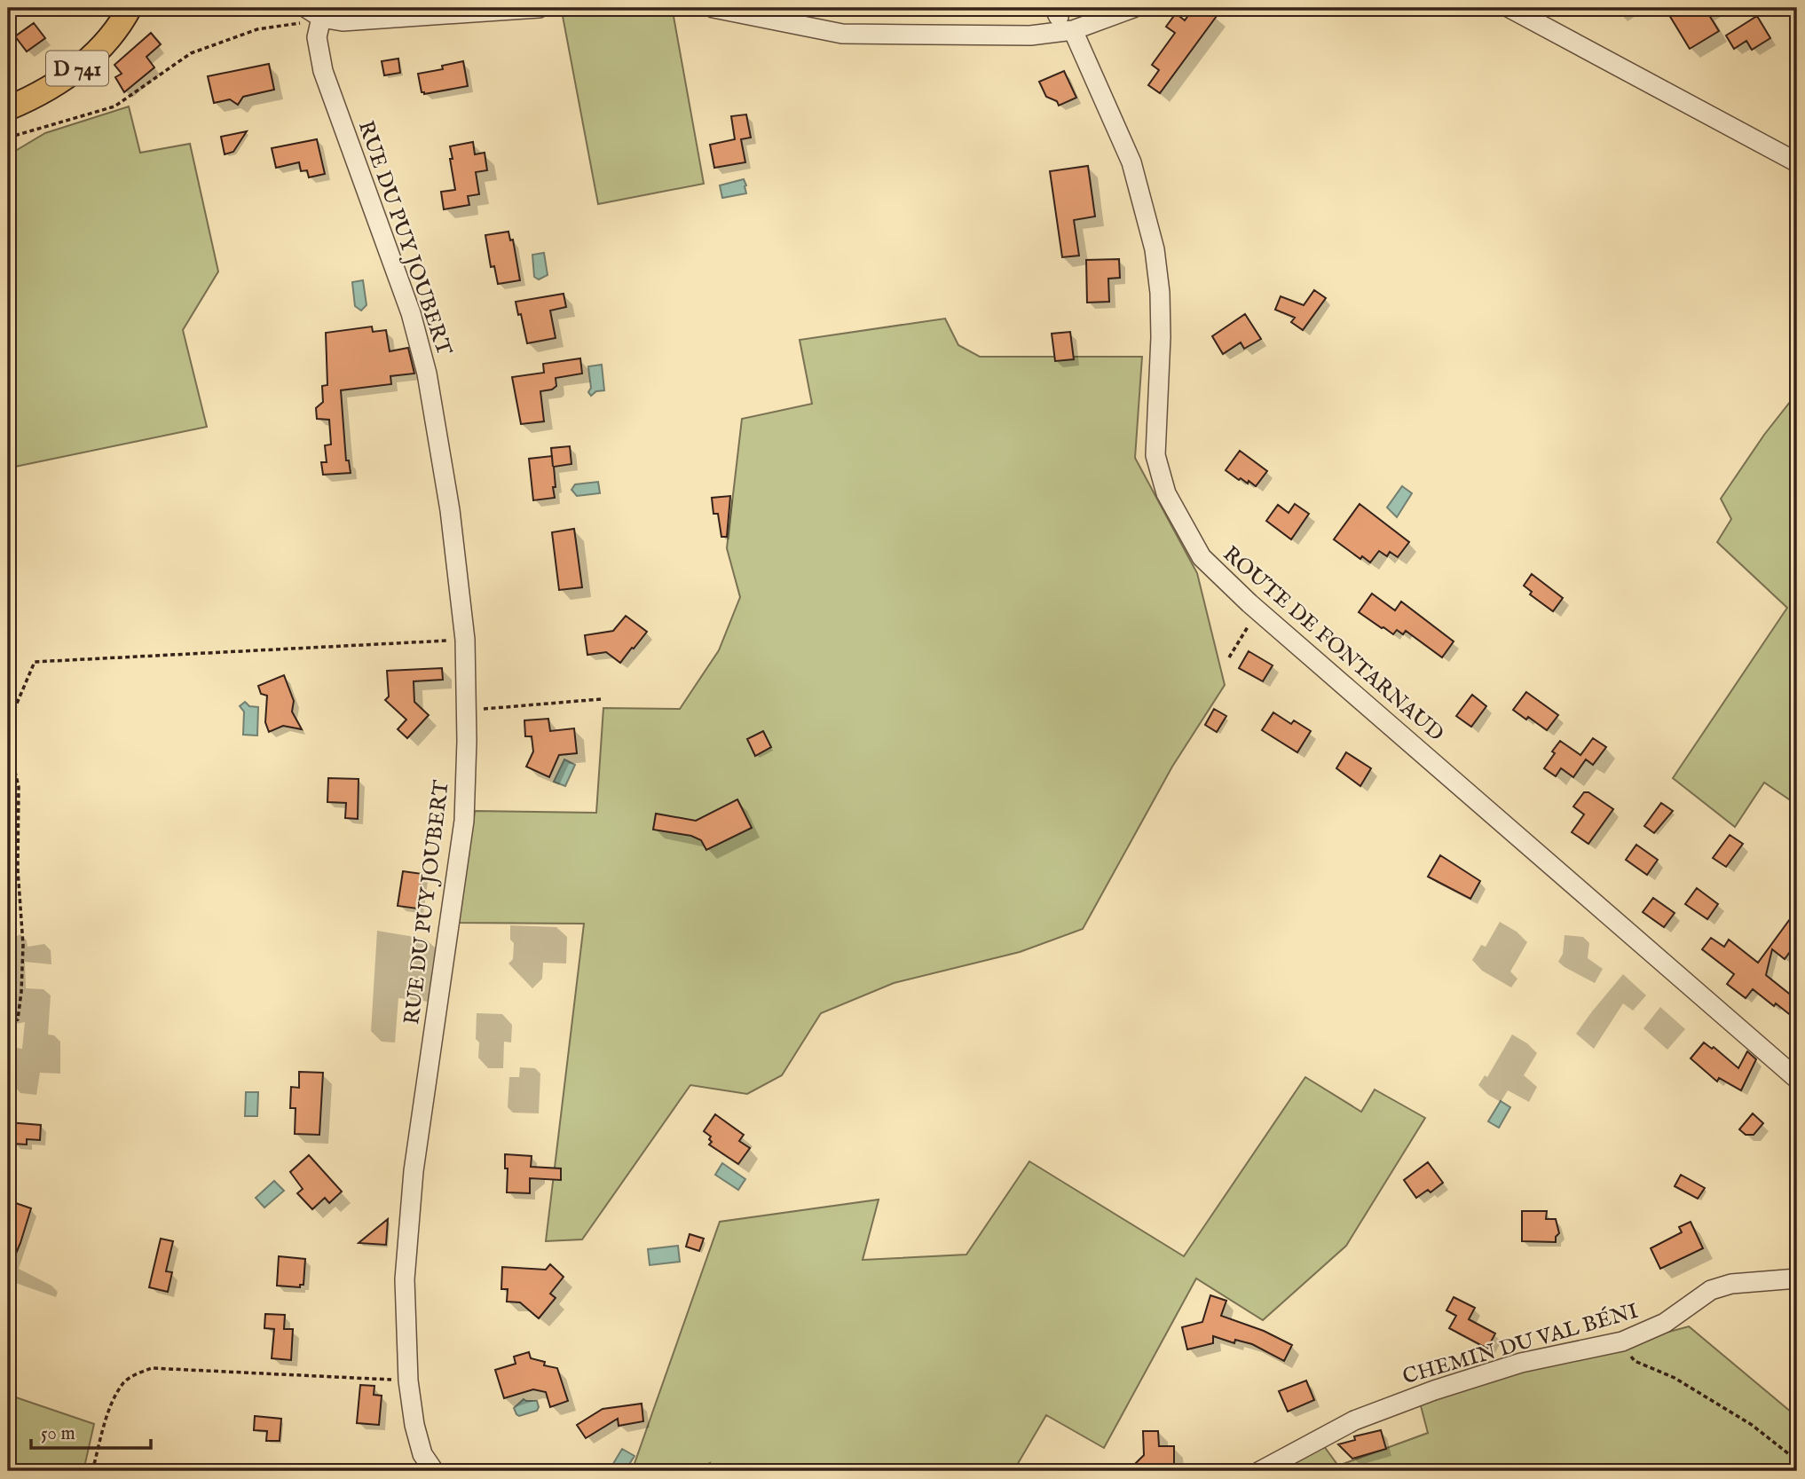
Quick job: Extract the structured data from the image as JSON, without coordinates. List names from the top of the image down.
{
  "streets": {
    "main road": ["D 741"],
    "street": ["RUE DU PUY JOUBERT", "ROUTE DE FONTARNAUD", "CHEMIN DU VAL BÉNI"]
  },
  "scale_bar": "50 m"
}
